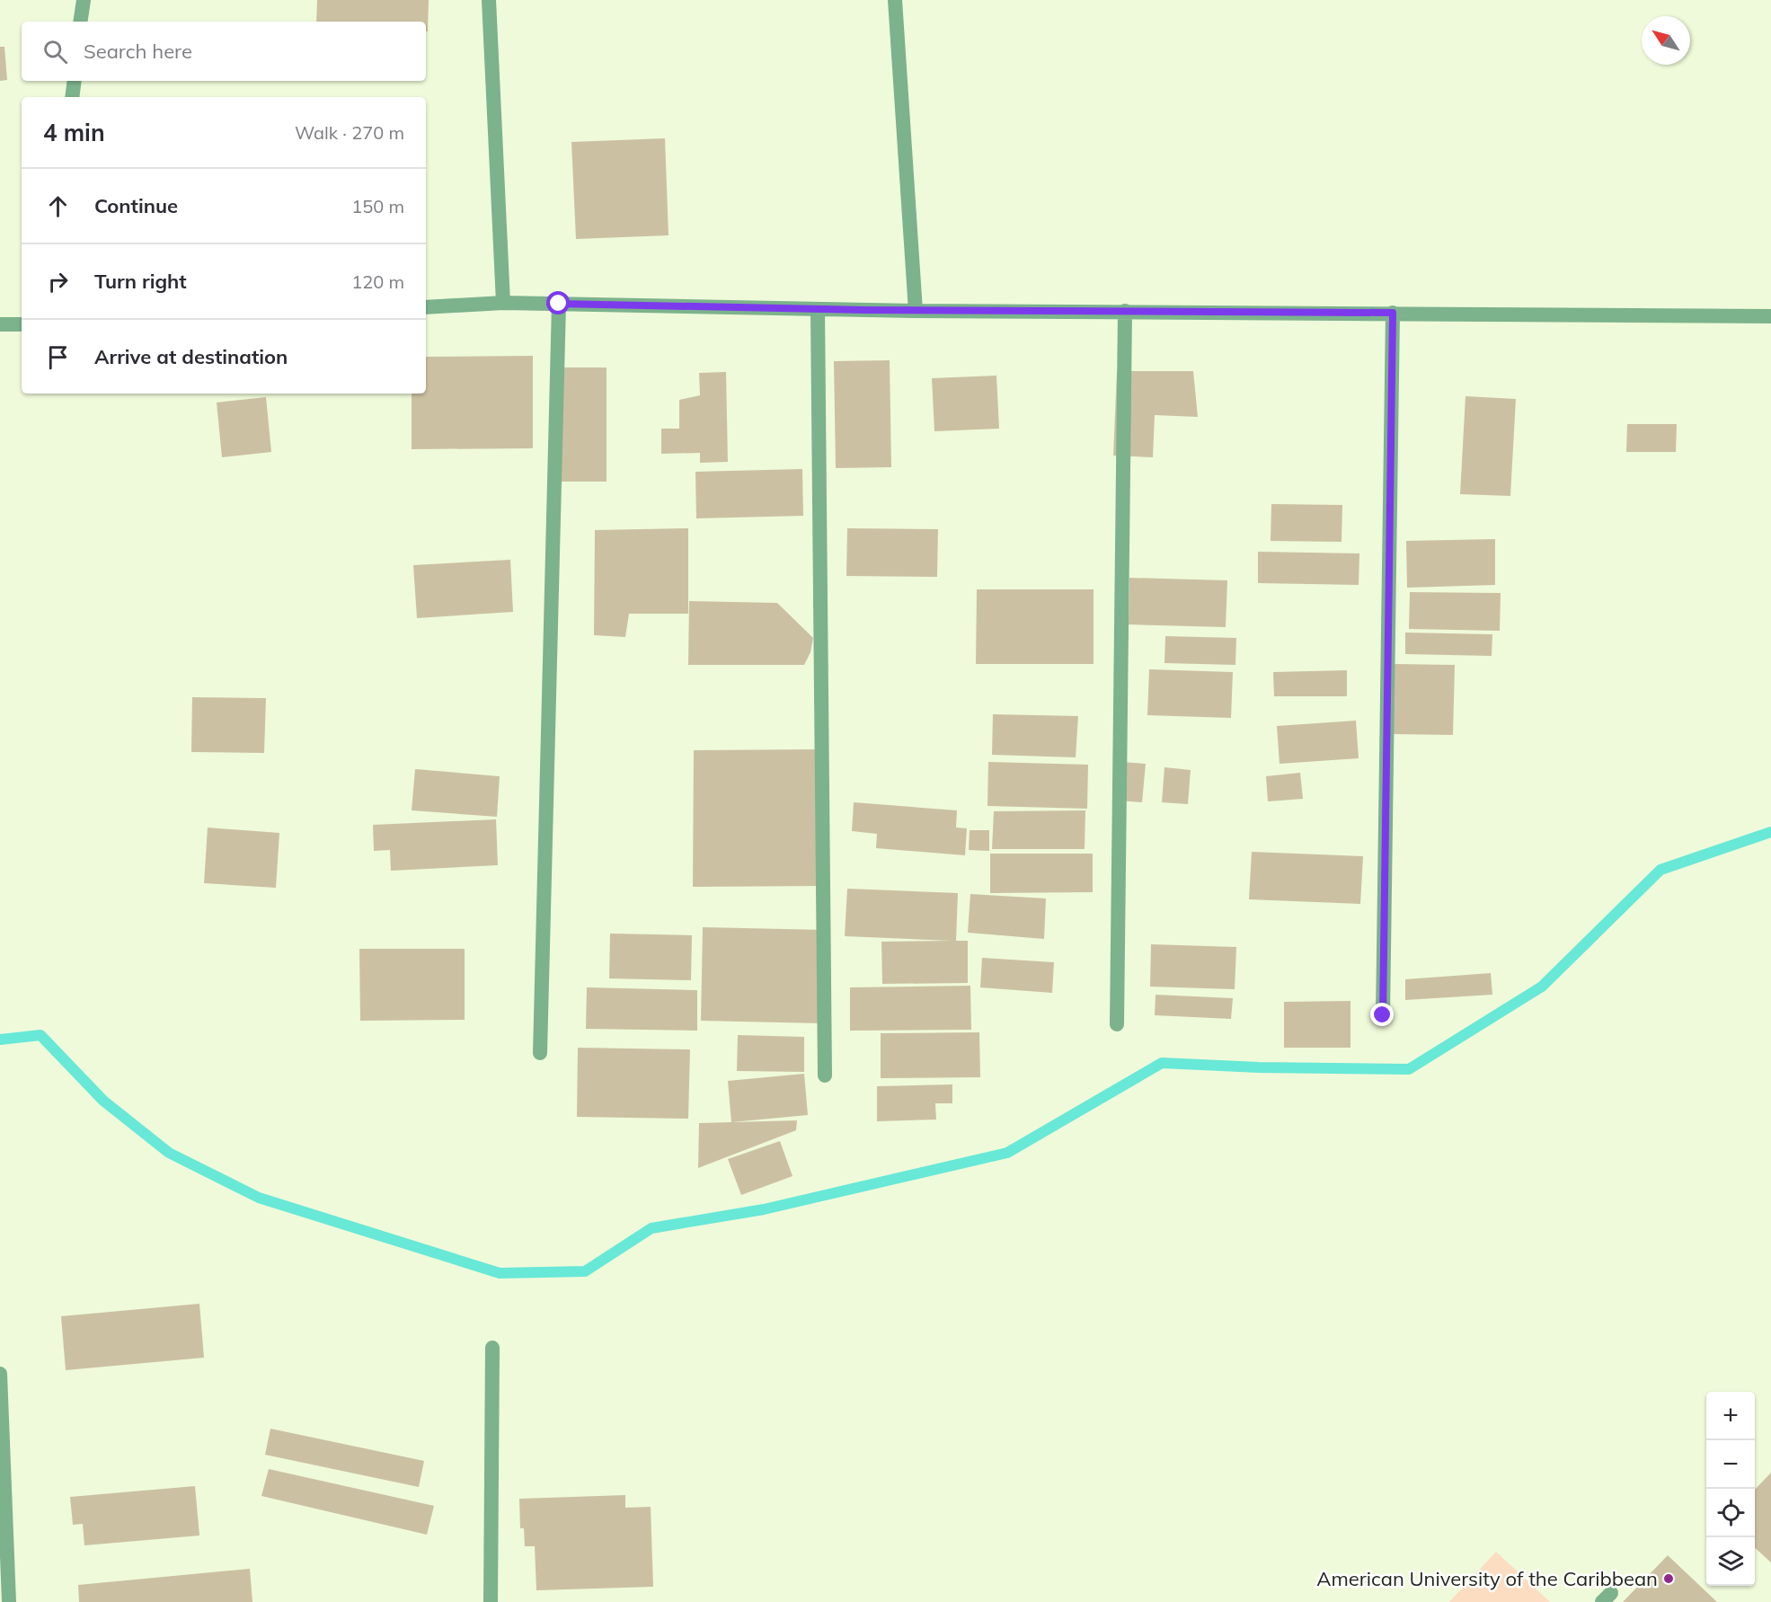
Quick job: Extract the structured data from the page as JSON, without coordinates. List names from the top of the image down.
{
  "places": ["American University of the Caribbean"],
  "north": "top left",
  "page": {
    "search": "Search here",
    "heading": ["4 min", "Walk · 270 m"],
    "list": [
      ["Continue", "150 m"],
      ["Turn right", "120 m"],
      "Arrive at destination"
    ],
    "map_buttons": ["+", "−"]
  }
}
